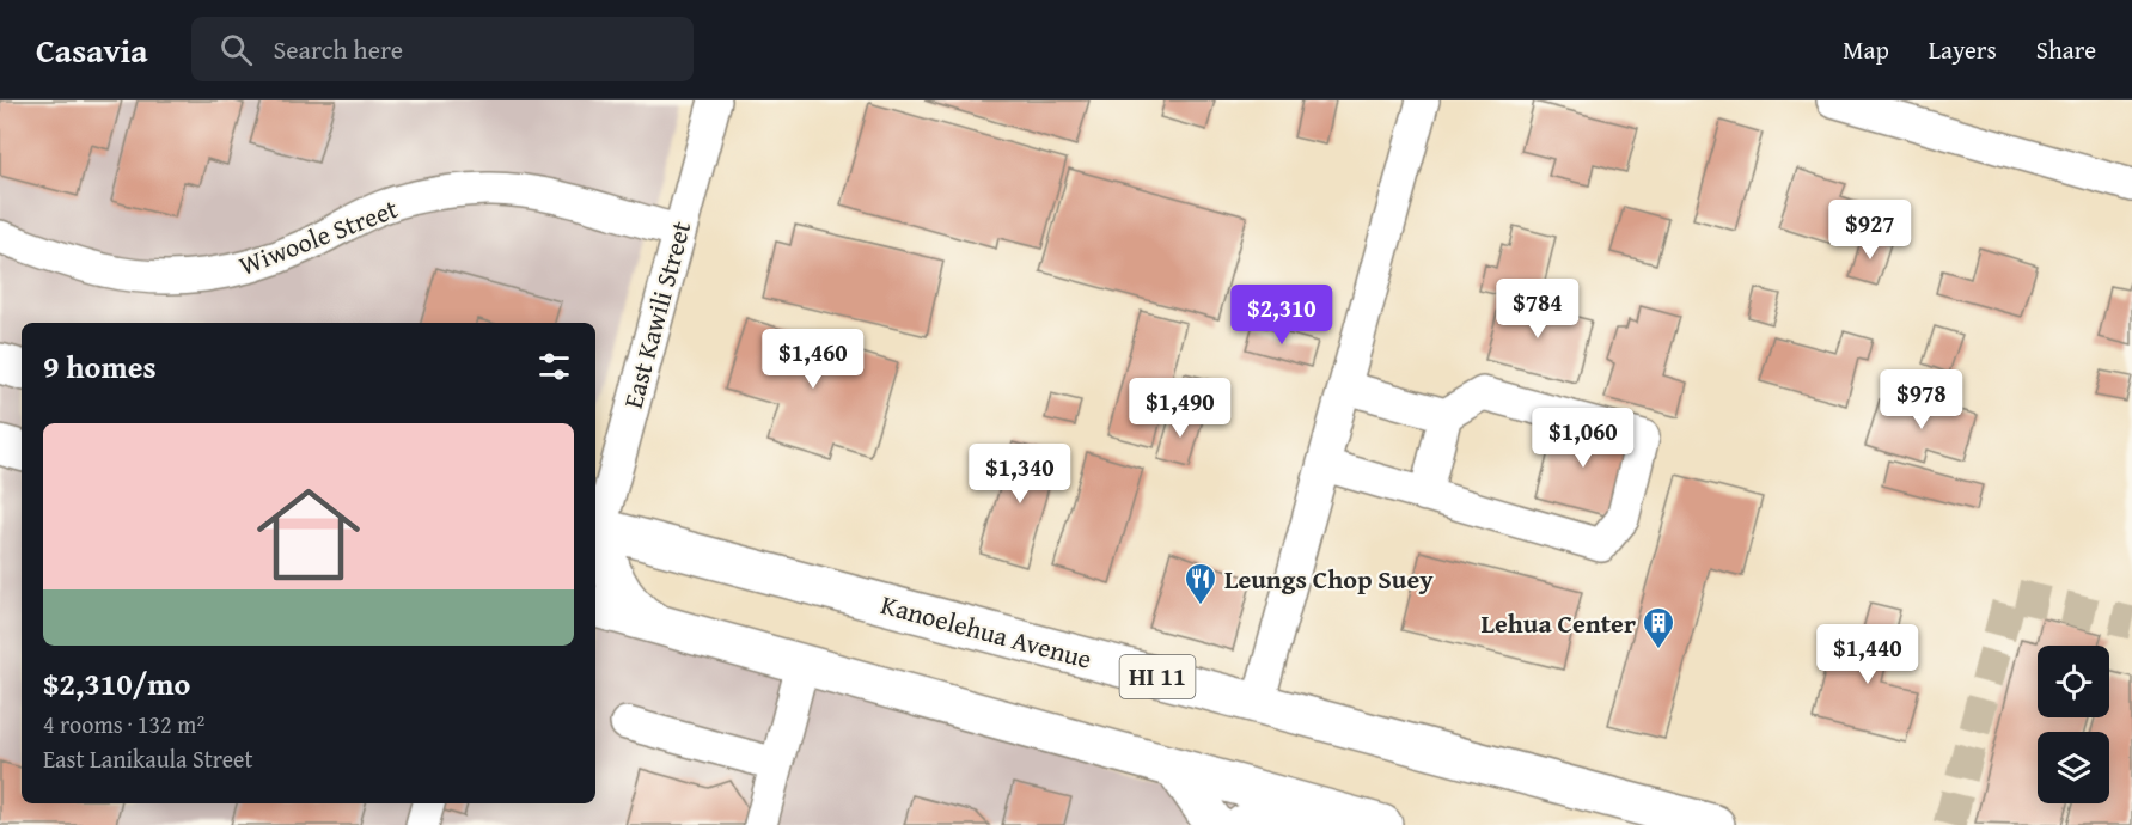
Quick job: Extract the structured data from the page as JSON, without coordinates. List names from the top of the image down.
{
  "streets": {
    "highway": ["Kanoelehua Avenue", "HI 11"],
    "street": ["Wiwoole Street", "East Kawili Street"]
  },
  "crossings": [
    ["Wiwoole Street", "East Kawili Street"]
  ],
  "places": {
    "restaurant": ["Leungs Chop Suey"],
    "building": ["Lehua Center"]
  },
  "page": {
    "header": "Casavia",
    "search": "Search here",
    "nav": ["Map", "Layers", "Share"],
    "price": [
      "$927",
      "$784",
      "$2,310",
      "$1,460",
      "$978",
      "$1,490",
      "$1,060",
      "$1,340",
      "$1,440"
    ],
    "heading": "9 homes",
    "list": [
      {
        "name": "$2,310/mo",
        "note": "4 rooms · 132 m² · East Lanikaula Street"
      }
    ]
  }
}
